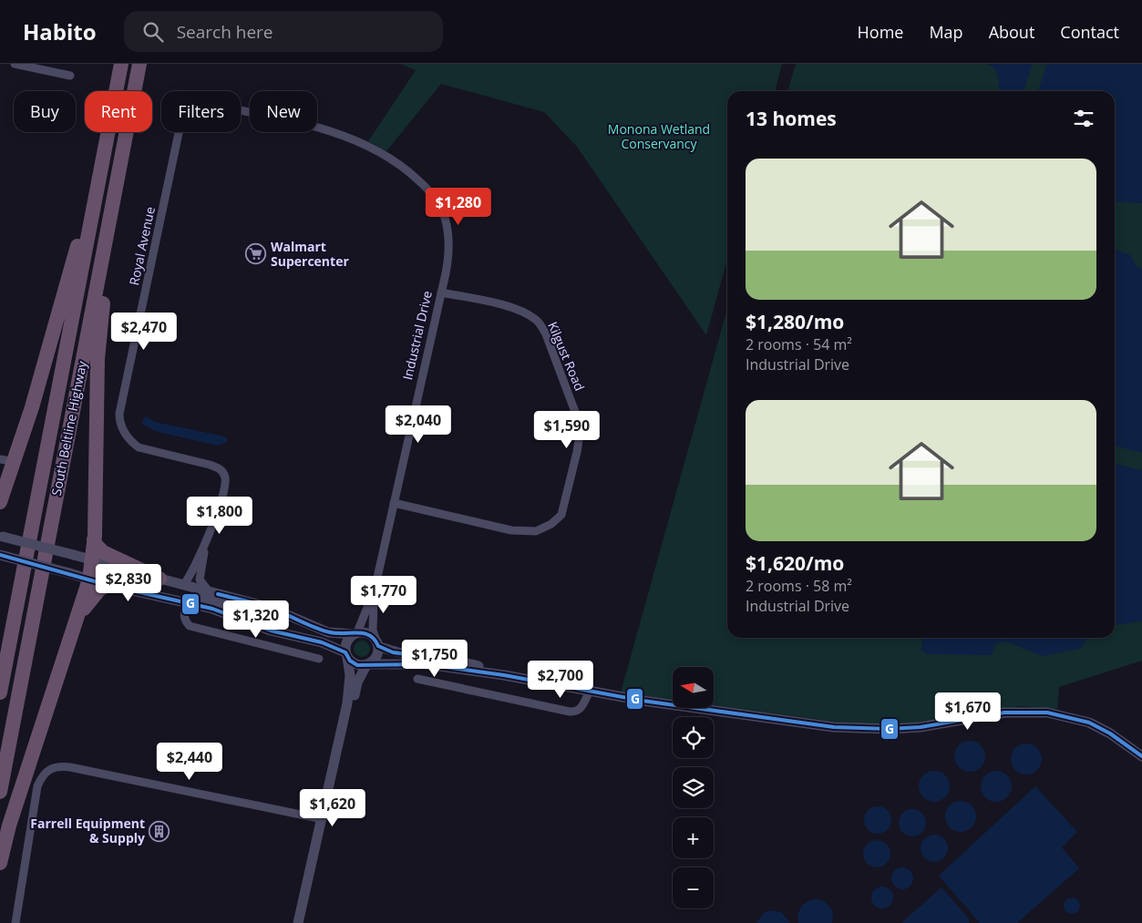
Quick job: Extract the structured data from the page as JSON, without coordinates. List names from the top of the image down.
{
  "streets": {
    "highway": ["South Beltline Highway"],
    "street": ["Royal Avenue", "Industrial Drive", "Kilgust Road"]
  },
  "crossings": [
    ["Industrial Drive", "Kilgust Road"]
  ],
  "parks": ["Monona Wetland Conservancy"],
  "places": {
    "supermarket": ["Walmart Supercenter"],
    "building": ["Farrell Equipment & Supply"]
  },
  "lines": ["transit line G"],
  "north": "left",
  "page": {
    "header": "Habito",
    "search": "Search here",
    "nav": [
      "Home",
      "Map",
      "About",
      "Contact"
    ],
    "chip": [
      "Buy",
      "Rent",
      "Filters",
      "New"
    ],
    "heading": "13 homes",
    "list": [
      {
        "name": "$1,280/mo",
        "note": "2 rooms · 54 m² · Industrial Drive"
      },
      {
        "name": "$1,620/mo",
        "note": "2 rooms · 58 m² · Industrial Drive"
      }
    ],
    "price": [
      "$1,280",
      "$2,470",
      "$2,040",
      "$1,590",
      "$1,800",
      "$2,830",
      "$1,770",
      "$1,320",
      "$1,750",
      "$2,700",
      "$1,670",
      "$2,440",
      "$1,620"
    ],
    "map_buttons": ["+", "−"]
  }
}
